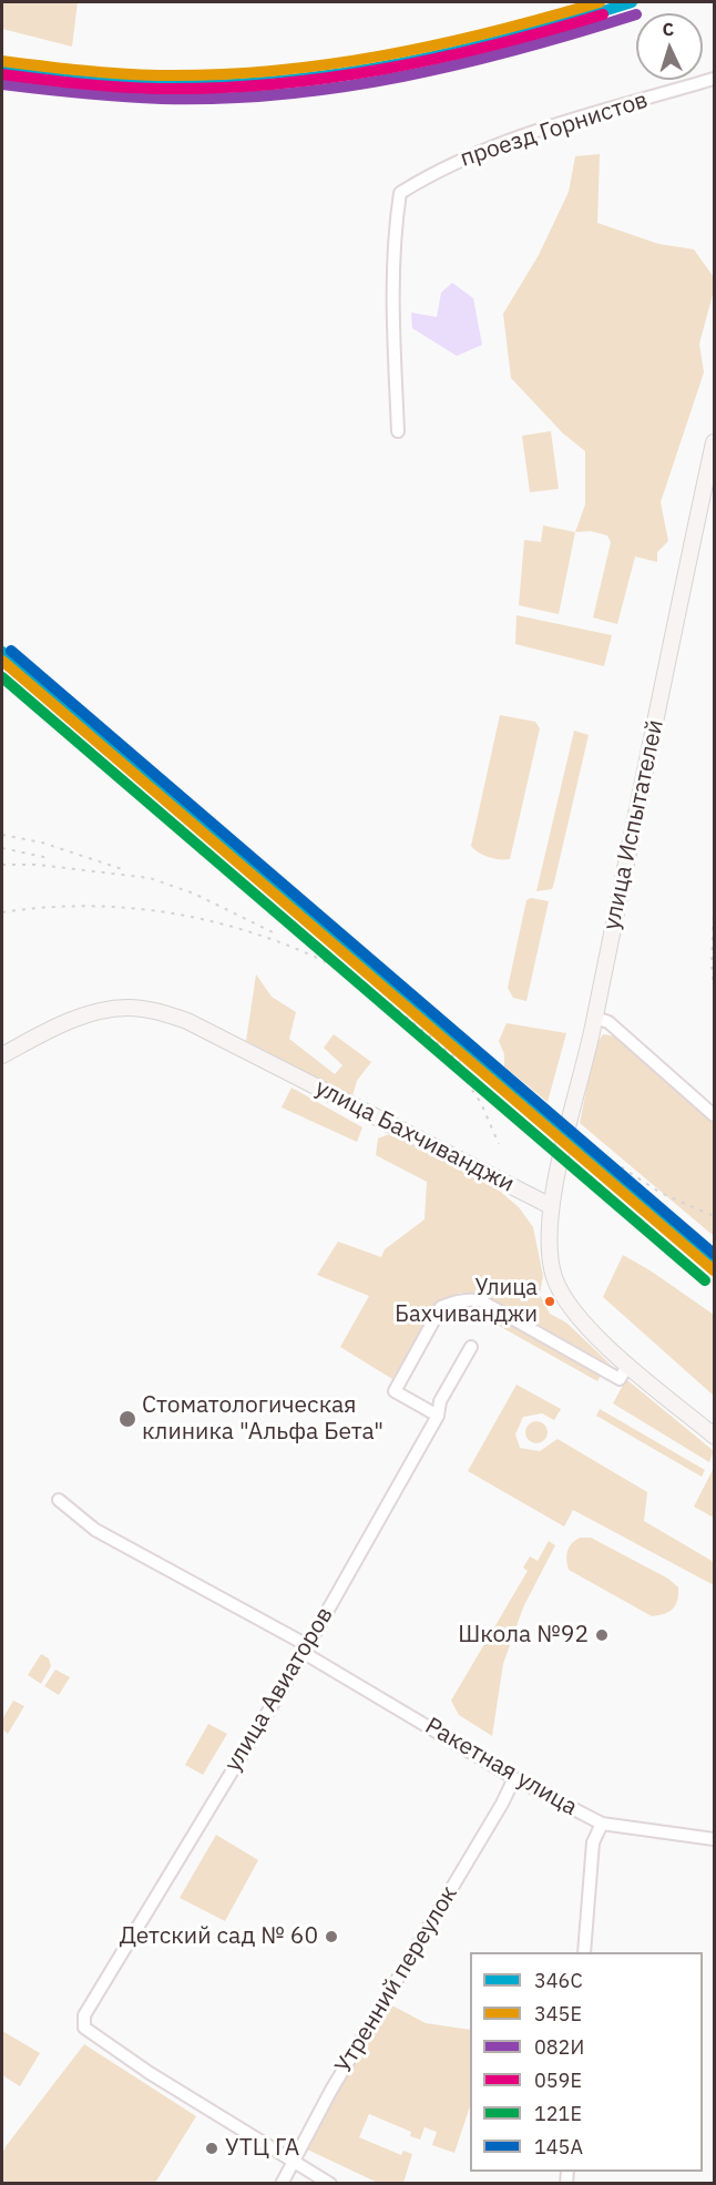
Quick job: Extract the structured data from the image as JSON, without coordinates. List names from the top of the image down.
{
  "streets": {
    "main road": ["улица Испытателей", "улица Бахчиванджи"],
    "street": [
      "проезд Горнистов",
      "улица Авиаторов",
      "Ракетная улица",
      "Утренний переулок"
    ]
  },
  "crossings": [
    ["улица Испытателей", "улица Бахчиванджи"],
    ["улица Авиаторов", "Ракетная улица"],
    ["улица Авиаторов", "Утренний переулок"],
    ["Ракетная улица", "Утренний переулок"]
  ],
  "places": [
    "Улица Бахчиванджи",
    "Стоматологическая клиника \"Альфа Бета\"",
    "Школа №92",
    "Детский сад № 60",
    "УТЦ ГА"
  ],
  "lines": [
    "transit line 346С",
    "transit line 345Е",
    "transit line 082И",
    "transit line 059Е",
    "transit line 145А",
    "transit line 121Е"
  ],
  "legend": [
    "346С",
    "345Е",
    "082И",
    "059Е",
    "121Е",
    "145А"
  ],
  "north": "top"
}
